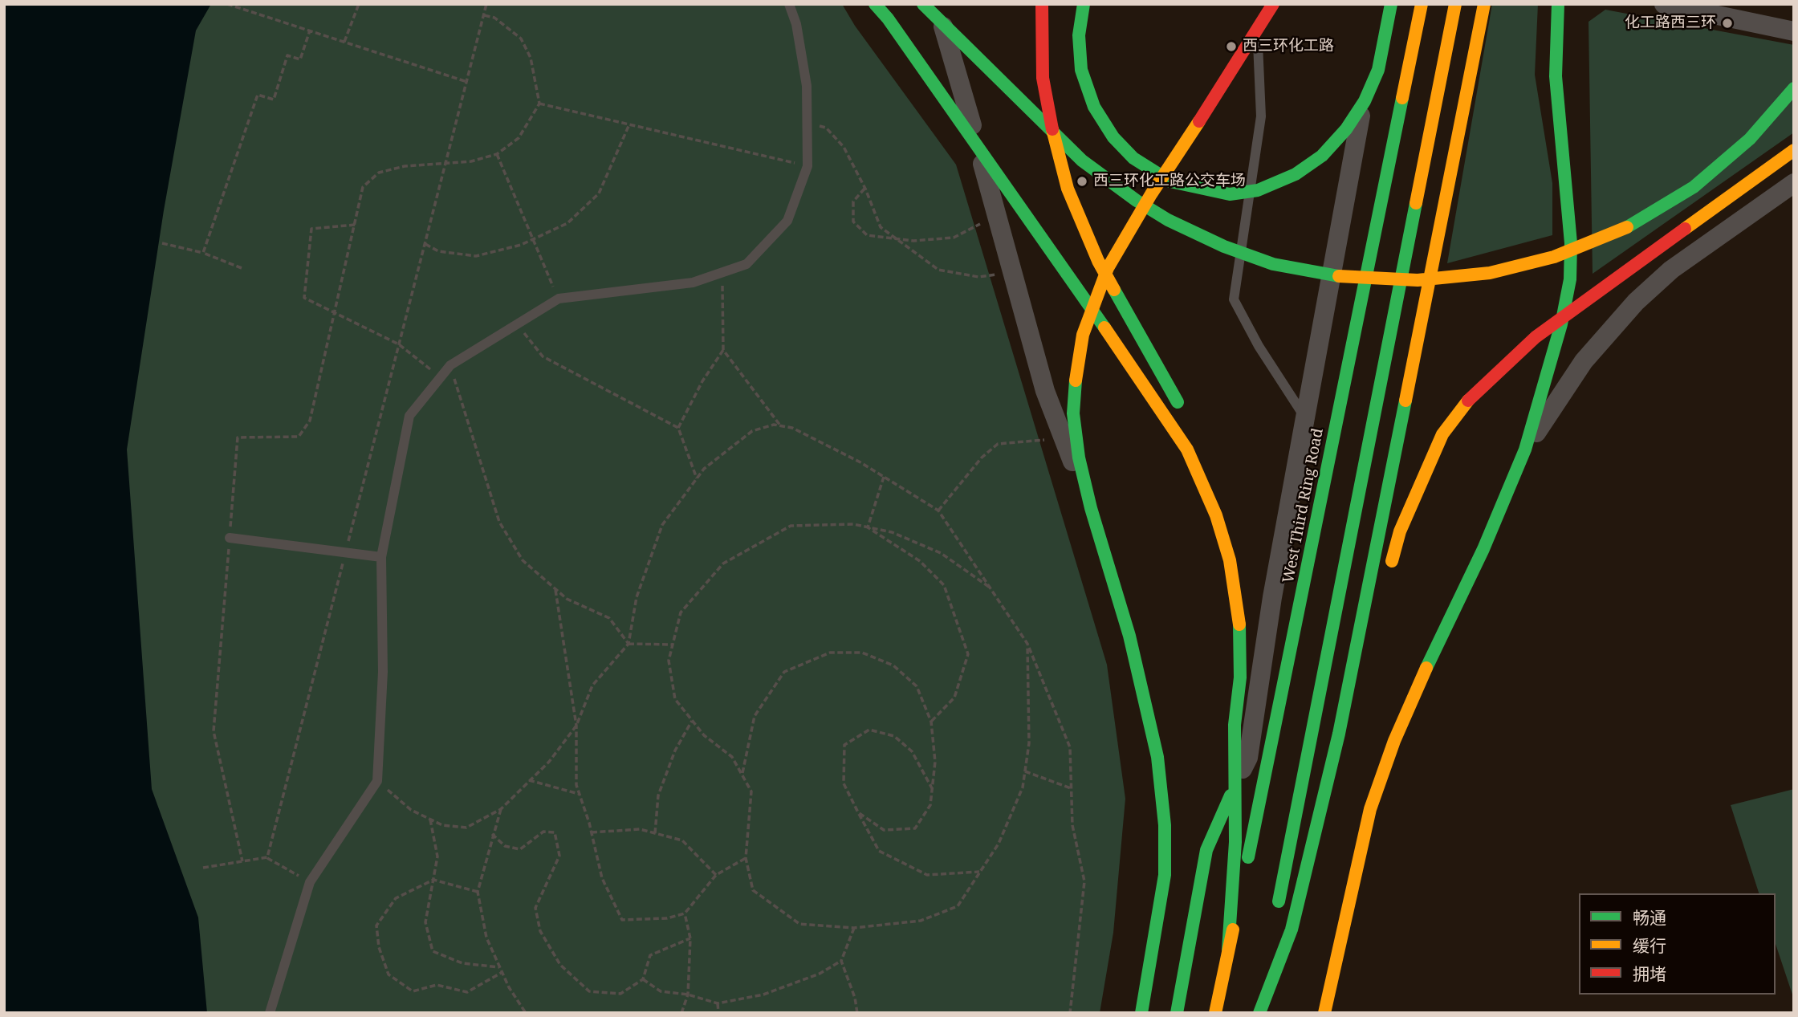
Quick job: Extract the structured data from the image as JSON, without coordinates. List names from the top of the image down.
{
  "streets": {
    "main road": ["West Third Ring Road"]
  },
  "places": ["化工路西三环", "西三环化工路", "西三环化工路公交车场"],
  "legend": ["畅通", "缓行", "拥堵"]
}
